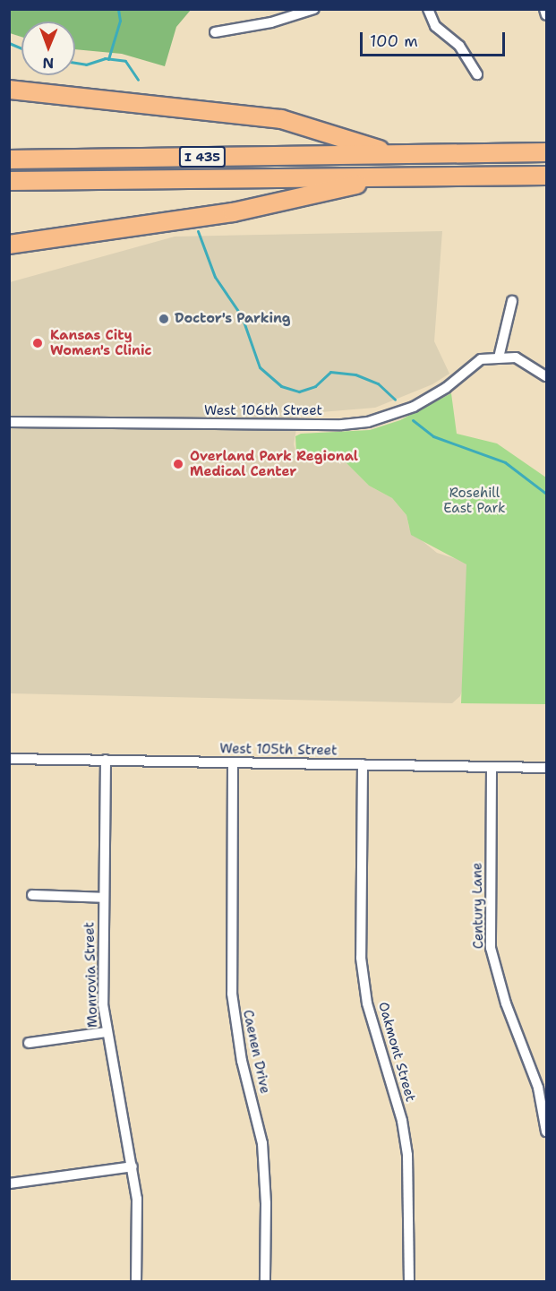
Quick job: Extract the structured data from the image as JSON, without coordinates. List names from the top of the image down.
{
  "streets": {
    "highway": ["I 435"],
    "street": [
      "West 106th Street",
      "West 105th Street",
      "Century Lane",
      "Monrovia Street",
      "Caenen Drive",
      "Oakmont Street"
    ]
  },
  "crossings": [
    ["West 105th Street", "Century Lane"],
    ["West 105th Street", "Monrovia Street"],
    ["West 105th Street", "Caenen Drive"],
    ["West 105th Street", "Oakmont Street"]
  ],
  "parks": ["Rosehill East Park"],
  "places": ["Doctor's Parking", "Kansas City Women's Clinic", "Overland Park Regional Medical Center"],
  "scale_bar": "100 m",
  "north": "bottom"
}
